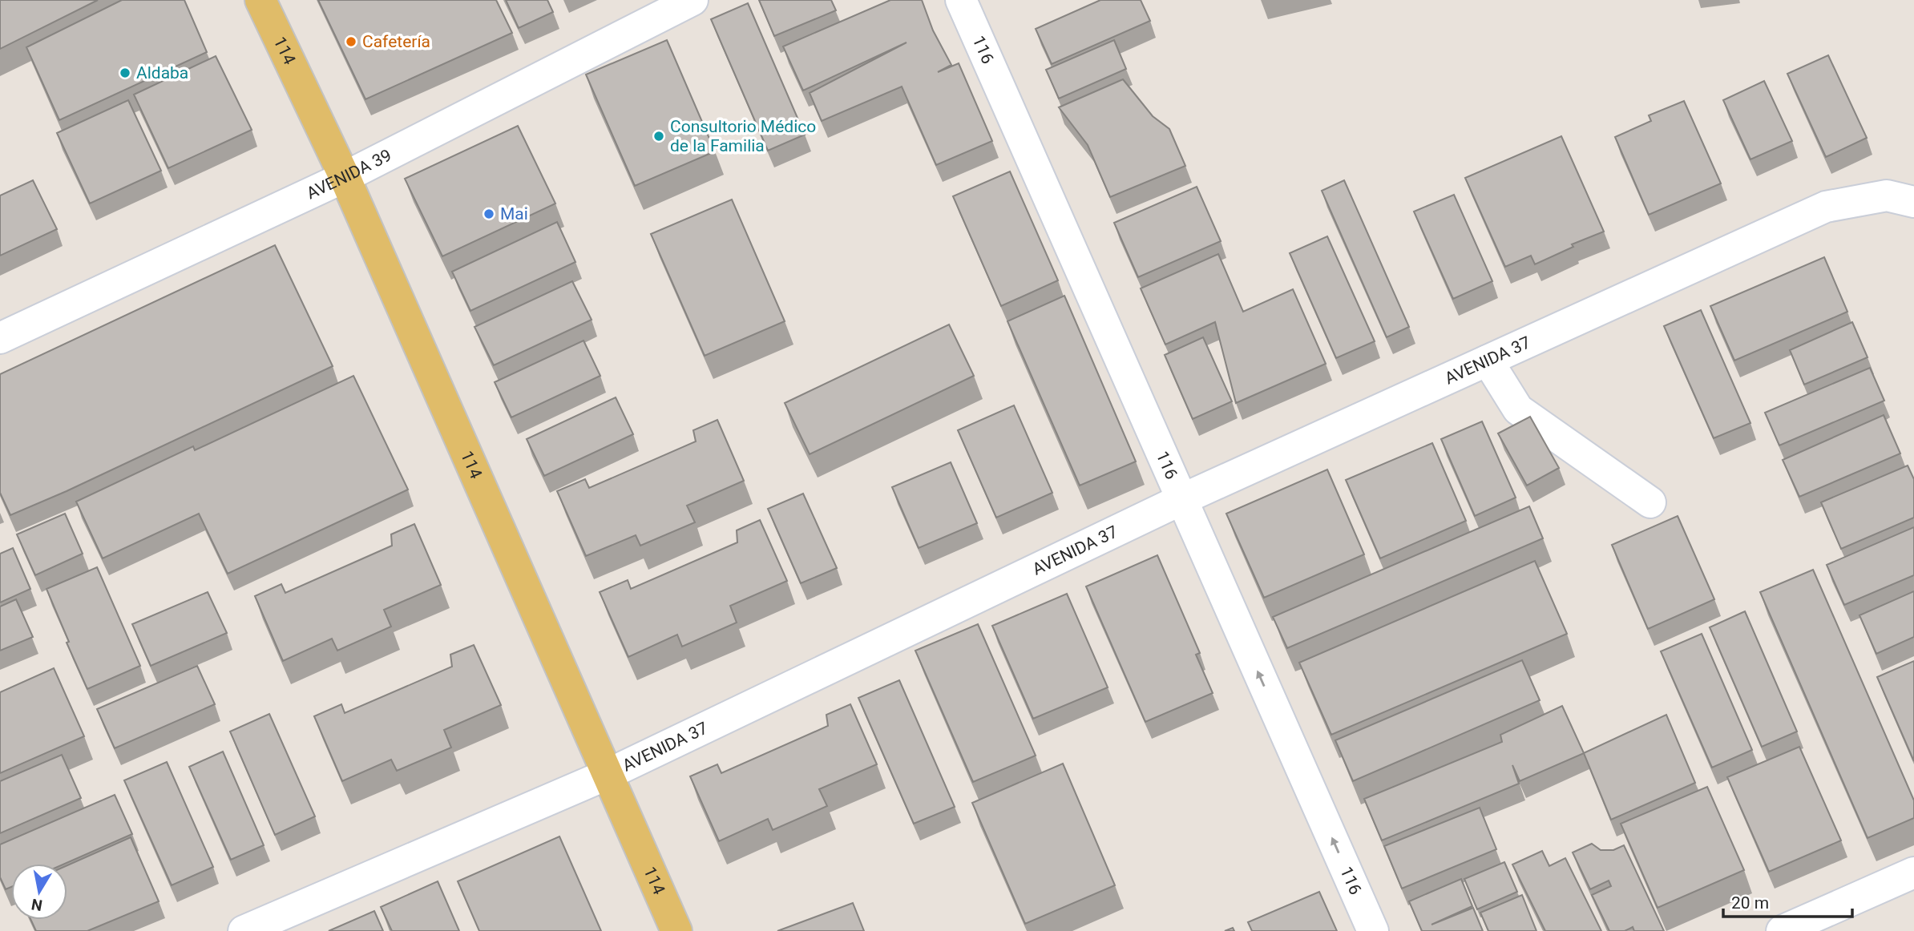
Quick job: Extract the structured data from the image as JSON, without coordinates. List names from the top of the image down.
{
  "streets": {
    "main road": ["114"],
    "street": ["116", "AVENIDA 39", "AVENIDA 37"]
  },
  "crossings": [
    ["114", "AVENIDA 39"],
    ["114", "AVENIDA 37"],
    ["116", "AVENIDA 37"]
  ],
  "one_way": ["116"],
  "places": [
    "Cafetería",
    "Aldaba",
    "Consultorio Médico de la Familia",
    "Mai"
  ],
  "scale_bar": "20 m",
  "north": "bottom"
}
